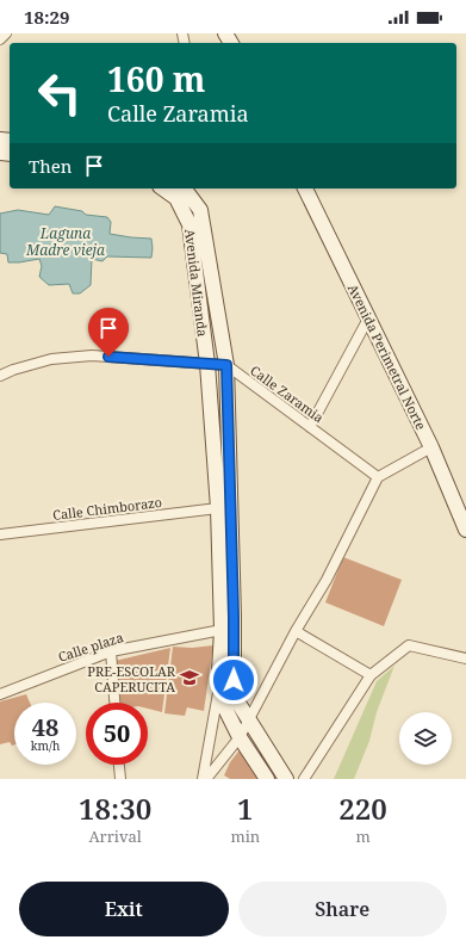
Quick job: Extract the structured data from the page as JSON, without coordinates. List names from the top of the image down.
{
  "streets": {
    "main road": ["Avenida Miranda", "Avenida Perimetral Norte"],
    "street": ["Calle Zaramia", "Calle Chimborazo", "Calle plaza"]
  },
  "crossings": [
    ["Avenida Miranda", "Calle Zaramia"],
    ["Avenida Miranda", "Calle Chimborazo"],
    ["Avenida Miranda", "Calle plaza"]
  ],
  "water": ["Laguna Madre vieja"],
  "places": {
    "school or university": ["PRE-ESCOLAR CAPERUCITA"]
  },
  "page": {
    "status": "18:29",
    "turn": ["160 m", "Calle Zaramia"],
    "then": "Then",
    "speed": "48 km/h",
    "limit": "50",
    "eta": [
      "18:30",
      "Arrival",
      "1",
      "min",
      "220",
      "m"
    ],
    "buttons": ["Exit", "Share"]
  }
}
